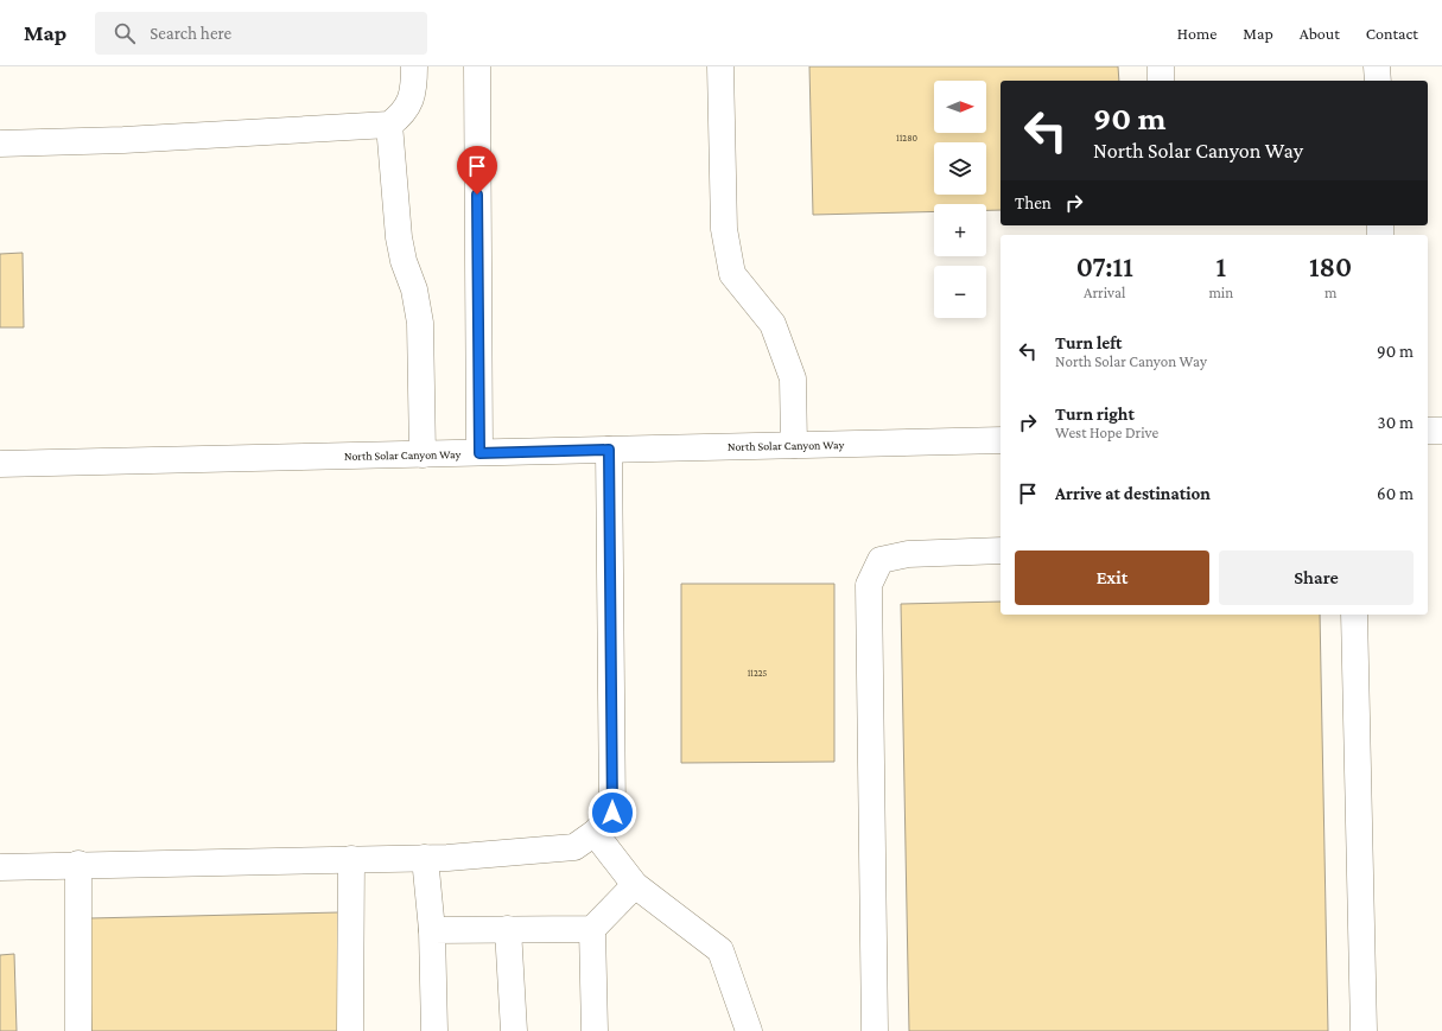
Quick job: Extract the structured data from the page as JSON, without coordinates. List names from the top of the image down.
{
  "streets": {
    "street": ["North Solar Canyon Way"]
  },
  "house_numbers": ["11280", "11225"],
  "north": "right",
  "page": {
    "header": "Map",
    "search": "Search here",
    "nav": [
      "Home",
      "Map",
      "About",
      "Contact"
    ],
    "map_buttons": ["+", "−"],
    "turn": ["90 m", "North Solar Canyon Way"],
    "then": "Then",
    "eta": [
      "07:11",
      "Arrival",
      "1",
      "min",
      "180",
      "m"
    ],
    "list": [
      {
        "name": "Turn left",
        "note": "North Solar Canyon Way",
        "value": "90 m"
      },
      {
        "name": "Turn right",
        "note": "West Hope Drive",
        "value": "30 m"
      },
      {
        "name": "Arrive at destination",
        "value": "60 m"
      }
    ],
    "buttons": ["Exit", "Share"]
  }
}
